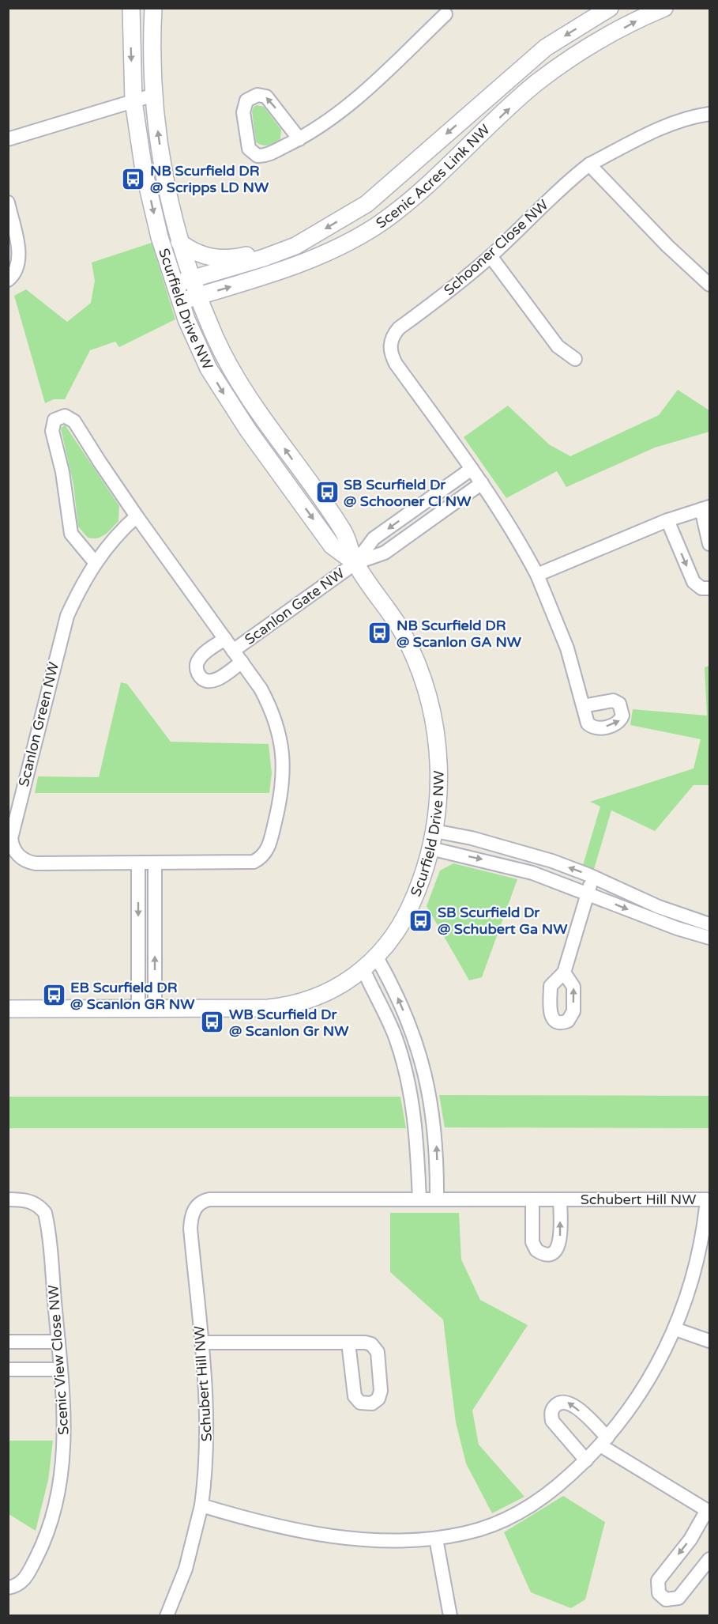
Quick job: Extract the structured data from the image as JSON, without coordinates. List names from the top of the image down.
{
  "streets": {
    "street": [
      "Scenic Acres Link NW",
      "Schooner Close NW",
      "Scurfield Drive NW",
      "Scanlon Gate NW",
      "Scanlon Green NW",
      "Schubert Hill NW",
      "Scenic View Close NW"
    ]
  },
  "crossings": [
    ["Scenic Acres Link NW", "Scurfield Drive NW"],
    ["Scurfield Drive NW", "Scanlon Gate NW"],
    ["Scanlon Gate NW", "Scanlon Green NW"]
  ],
  "places": {
    "bus stop": [
      "NB Scurfield DR @ Scripps LD NW",
      "SB Scurfield Dr @ Schooner Cl NW",
      "NB Scurfield DR @ Scanlon GA NW",
      "SB Scurfield Dr @ Schubert Ga NW",
      "EB Scurfield DR @ Scanlon GR NW",
      "WB Scurfield Dr @ Scanlon Gr NW"
    ]
  }
}
